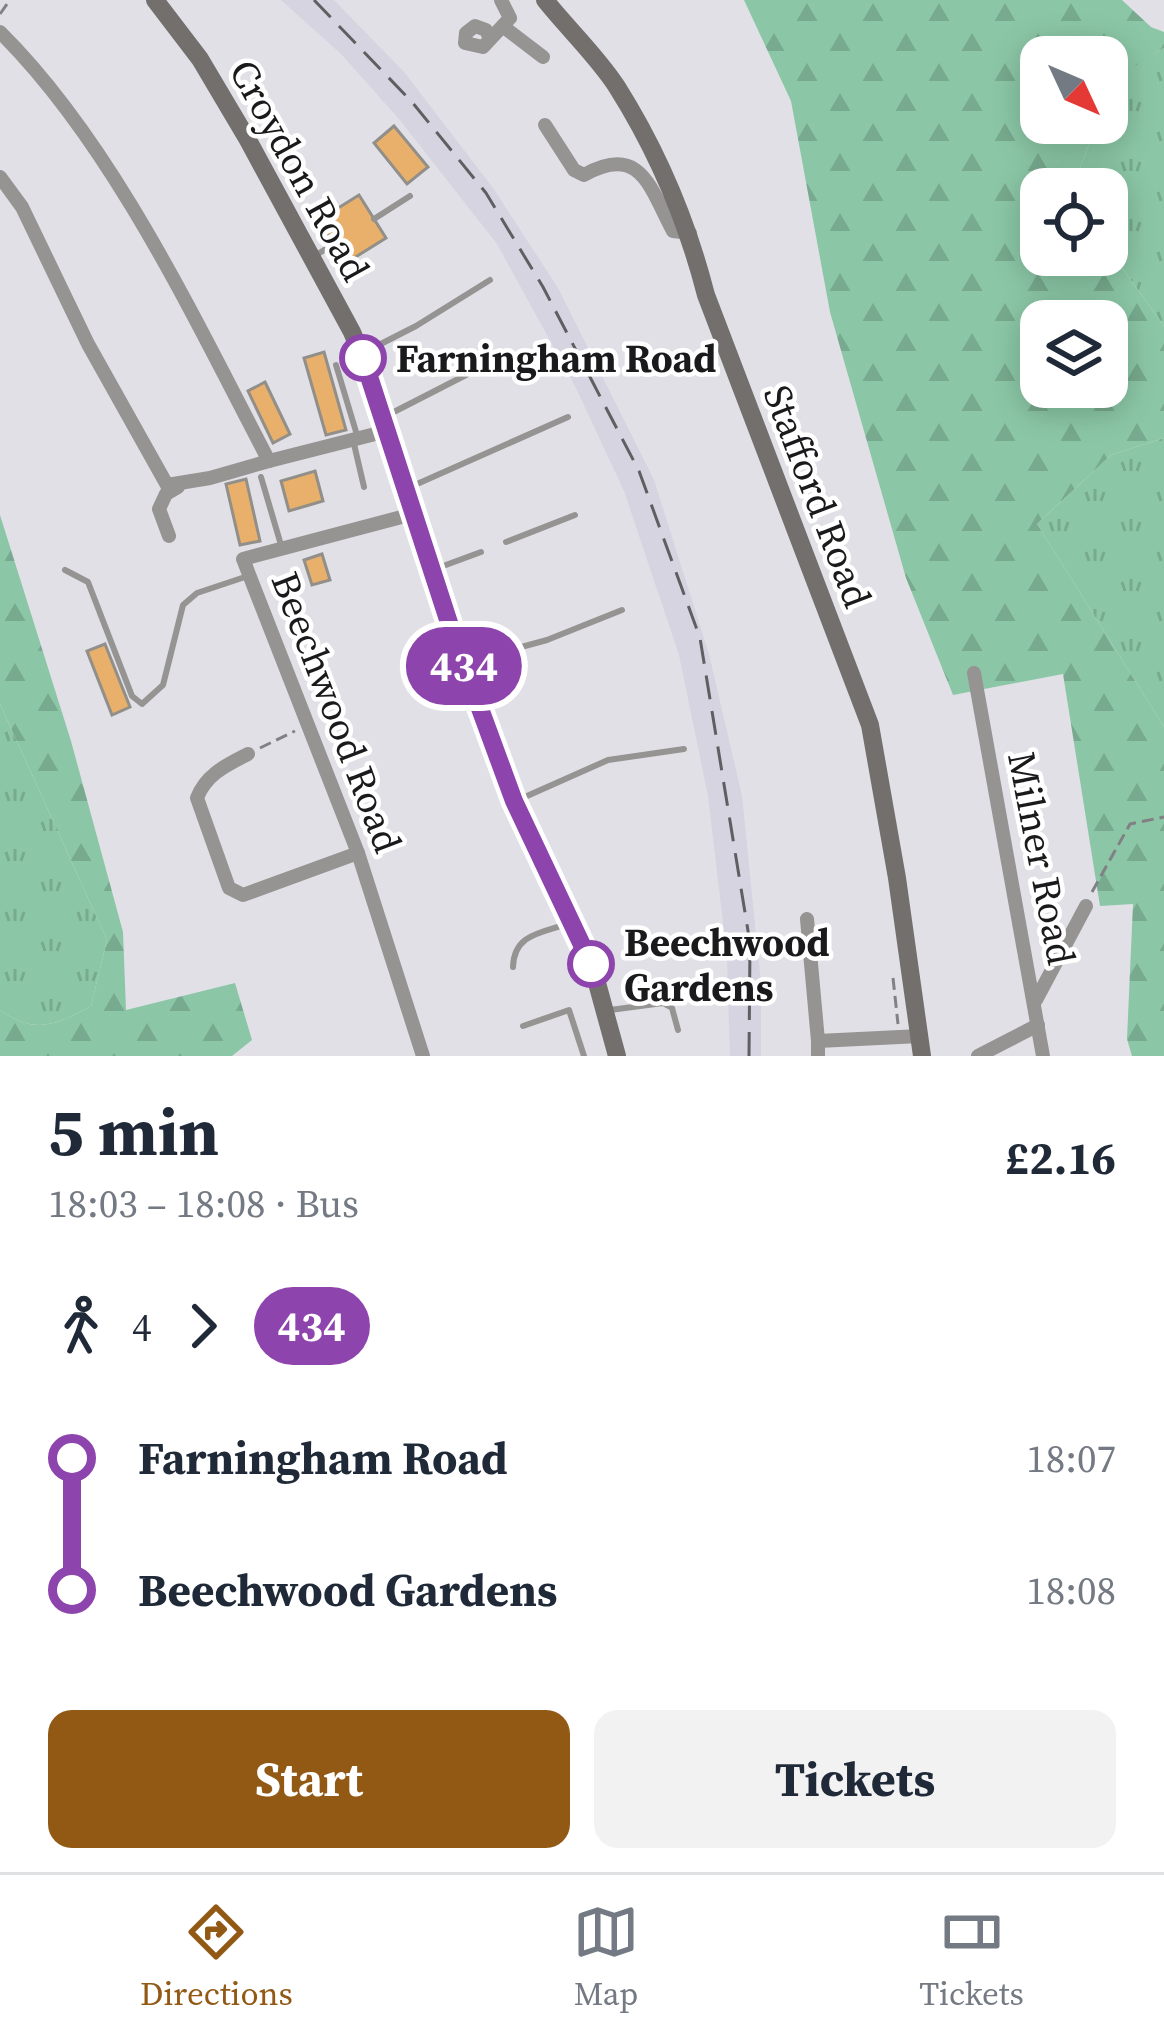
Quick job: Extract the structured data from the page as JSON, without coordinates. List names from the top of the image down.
{
  "streets": {
    "main road": ["Croydon Road", "Stafford Road"],
    "street": ["Beechwood Road", "Milner Road"]
  },
  "crossings": [
    ["Croydon Road", "Beechwood Road"]
  ],
  "places": ["Farningham Road", "Beechwood Gardens"],
  "lines": ["bus line 434"],
  "north": "bottom right",
  "page": {
    "on_map": "434",
    "heading": ["5 min", "18:03 – 18:08 · Bus", "£2.16"],
    "legs": ["4", "434"],
    "list": [
      {
        "name": "Farningham Road",
        "value": "18:07"
      },
      {
        "name": "Beechwood Gardens",
        "value": "18:08"
      }
    ],
    "buttons": ["Start", "Tickets"],
    "tabs": ["Directions", "Map", "Tickets"]
  }
}
